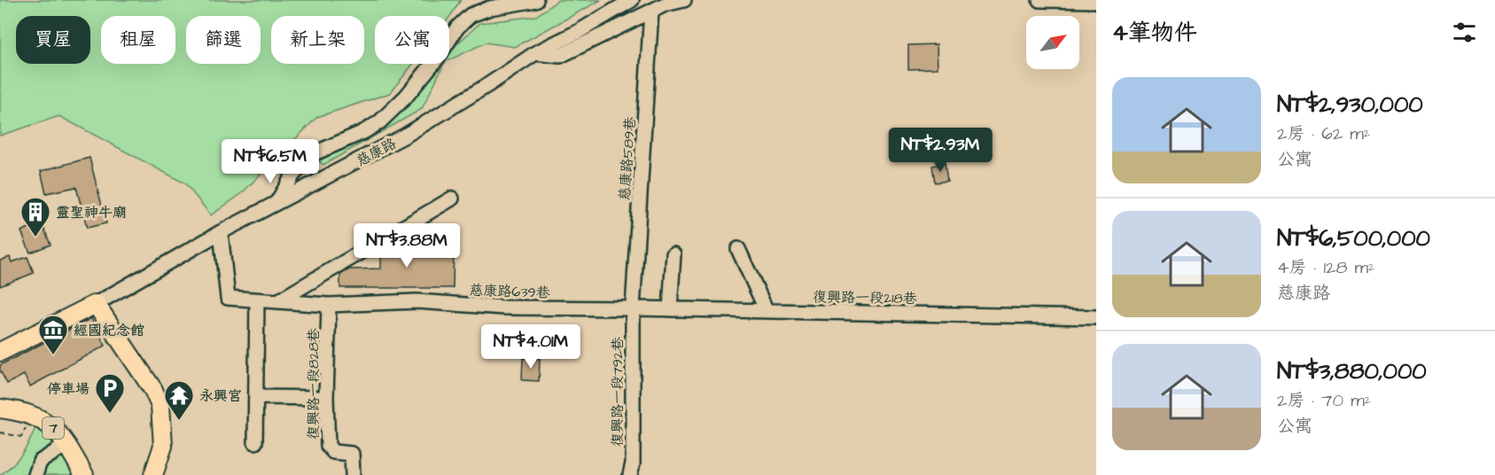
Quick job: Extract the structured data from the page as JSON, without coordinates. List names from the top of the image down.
{
  "streets": {
    "main road": ["慈康路", "7"],
    "street": [
      "慈康路589巷",
      "慈康路639巷",
      "復興路一段218巷",
      "復興路一段828巷",
      "復興路一段792巷"
    ]
  },
  "crossings": [
    ["慈康路", "慈康路639巷"],
    ["慈康路589巷", "慈康路639巷"],
    ["慈康路589巷", "復興路一段218巷"],
    ["慈康路589巷", "復興路一段792巷"],
    ["慈康路639巷", "復興路一段218巷"],
    ["慈康路639巷", "復興路一段828巷"],
    ["慈康路639巷", "復興路一段792巷"],
    ["復興路一段218巷", "復興路一段792巷"]
  ],
  "places": {
    "building": ["靈聖神牛廟"],
    "museum": ["經國紀念館"],
    "parking": ["停車場"],
    "temple": ["永興宮"]
  },
  "north": "top right",
  "page": {
    "heading": "4筆物件",
    "chip": [
      "買屋",
      "租屋",
      "篩選",
      "新上架",
      "公寓"
    ],
    "list": [
      {
        "name": "NT$2,930,000",
        "note": "2房 · 62 m² · 公寓"
      },
      {
        "name": "NT$6,500,000",
        "note": "4房 · 128 m² · 慈康路"
      },
      {
        "name": "NT$3,880,000",
        "note": "2房 · 70 m² · 公寓"
      }
    ],
    "price": [
      "NT$2.93M",
      "NT$6.5M",
      "NT$3.88M",
      "NT$4.01M"
    ]
  }
}
